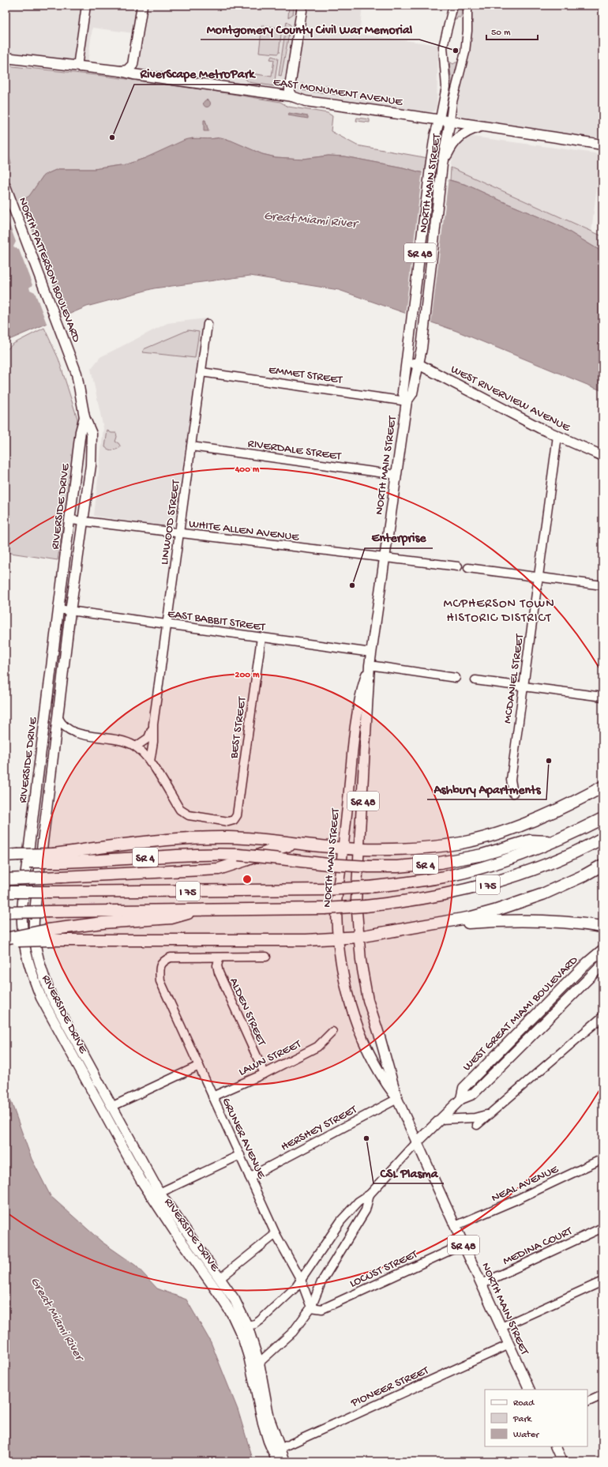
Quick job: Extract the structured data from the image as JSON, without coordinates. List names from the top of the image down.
{
  "streets": {
    "highway": ["SR 4", "I 75"],
    "main road": [
      "EAST MONUMENT AVENUE",
      "NORTH MAIN STREET",
      "SR 48",
      "NORTH PATTERSON BOULEVARD",
      "WEST RIVERVIEW AVENUE",
      "RIVERSIDE DRIVE",
      "WEST GREAT MIAMI BOULEVARD"
    ],
    "street": [
      "EMMET STREET",
      "RIVERDALE STREET",
      "LINWOOD STREET",
      "WHITE ALLEN AVENUE",
      "EAST BABBIT STREET",
      "MCDANIEL STREET",
      "BEST STREET",
      "ALDEN STREET",
      "LAWN STREET",
      "HERSHEY STREET",
      "GRUNER AVENUE",
      "NEAL AVENUE",
      "MEDINA COURT",
      "LOCUST STREET",
      "PIONEER STREET"
    ]
  },
  "crossings": [
    ["EAST MONUMENT AVENUE", "NORTH MAIN STREET"],
    ["EAST MONUMENT AVENUE", "SR 48"],
    ["NORTH MAIN STREET", "SR 48"],
    ["NORTH MAIN STREET", "EMMET STREET"],
    ["NORTH MAIN STREET", "WEST RIVERVIEW AVENUE"],
    ["NORTH MAIN STREET", "RIVERDALE STREET"],
    ["NORTH MAIN STREET", "WHITE ALLEN AVENUE"],
    ["NORTH MAIN STREET", "EAST BABBIT STREET"],
    ["NORTH MAIN STREET", "WEST GREAT MIAMI BOULEVARD"],
    ["NORTH MAIN STREET", "HERSHEY STREET"],
    ["NORTH MAIN STREET", "NEAL AVENUE"],
    ["NORTH MAIN STREET", "MEDINA COURT"],
    ["NORTH MAIN STREET", "LOCUST STREET"],
    ["NORTH MAIN STREET", "PIONEER STREET"],
    ["NORTH PATTERSON BOULEVARD", "RIVERSIDE DRIVE"],
    ["EMMET STREET", "LINWOOD STREET"],
    ["WEST RIVERVIEW AVENUE", "MCDANIEL STREET"],
    ["RIVERDALE STREET", "LINWOOD STREET"],
    ["RIVERSIDE DRIVE", "WHITE ALLEN AVENUE"],
    ["RIVERSIDE DRIVE", "EAST BABBIT STREET"],
    ["RIVERSIDE DRIVE", "PIONEER STREET"],
    ["LINWOOD STREET", "WHITE ALLEN AVENUE"],
    ["LINWOOD STREET", "EAST BABBIT STREET"],
    ["LINWOOD STREET", "BEST STREET"],
    ["EAST BABBIT STREET", "BEST STREET"],
    ["SR 4", "I 75"],
    ["ALDEN STREET", "LAWN STREET"],
    ["ALDEN STREET", "GRUNER AVENUE"],
    ["LAWN STREET", "GRUNER AVENUE"],
    ["HERSHEY STREET", "GRUNER AVENUE"],
    ["GRUNER AVENUE", "LOCUST STREET"]
  ],
  "districts": ["MCPHERSON TOWN HISTORIC DISTRICT"],
  "water": ["Great Miami River"],
  "places": [
    "Montgomery County Civil War Memorial",
    "RiverScape MetroPark",
    "Enterprise",
    "Ashbury Apartments",
    "CSL Plasma"
  ],
  "legend": ["Road", "Park", "Water"],
  "scale_bar": "50 m",
  "rings": ["400 m", "200 m"]
}
